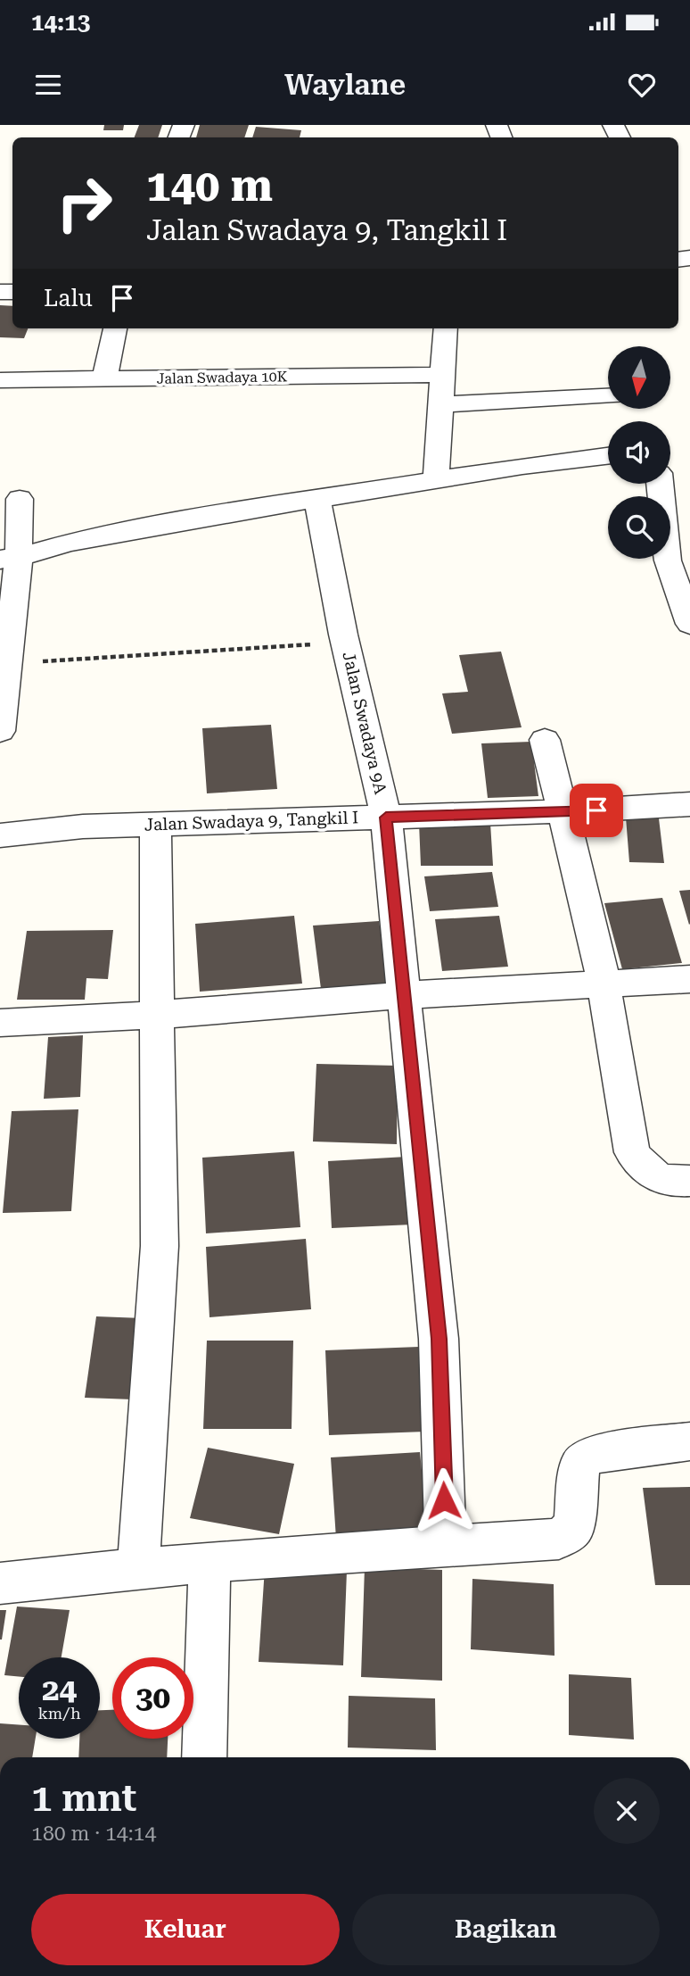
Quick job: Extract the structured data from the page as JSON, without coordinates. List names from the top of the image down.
{
  "streets": {
    "street": ["Jalan Swadaya 10K", "Jalan Swadaya 9A", "Jalan Swadaya 9, Tangkil I"]
  },
  "crossings": [
    ["Jalan Swadaya 9A", "Jalan Swadaya 9, Tangkil I"]
  ],
  "north": "bottom",
  "page": {
    "status": "14:13",
    "header": "Waylane",
    "turn": ["140 m", "Jalan Swadaya 9, Tangkil I"],
    "then": "Lalu",
    "speed": "24 km/h",
    "limit": "30",
    "heading": ["1 mnt", "180 m · 14:14"],
    "buttons": ["Keluar", "Bagikan"]
  }
}
